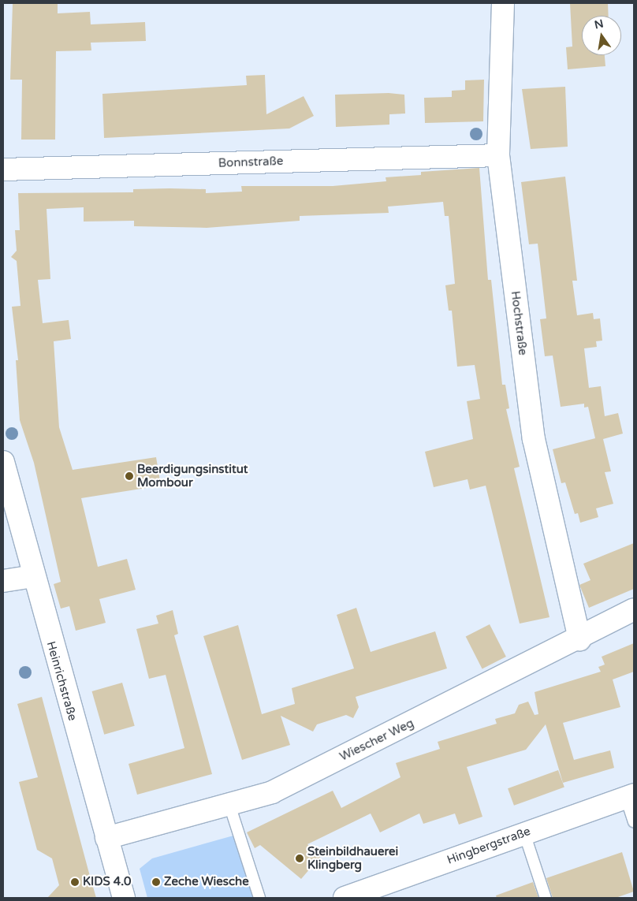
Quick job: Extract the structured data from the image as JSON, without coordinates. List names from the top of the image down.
{
  "streets": {
    "street": [
      "Bonnstraße",
      "Hochstraße",
      "Heinrichstraße",
      "Wiescher Weg",
      "Hingbergstraße"
    ]
  },
  "crossings": [
    ["Bonnstraße", "Hochstraße"],
    ["Hochstraße", "Wiescher Weg"],
    ["Heinrichstraße", "Wiescher Weg"]
  ],
  "places": [
    "Beerdigungsinstitut Mombour",
    "Steinbildhauerei Klingberg",
    "KIDS 4.0",
    "Zeche Wiesche"
  ],
  "north": "top"
}
